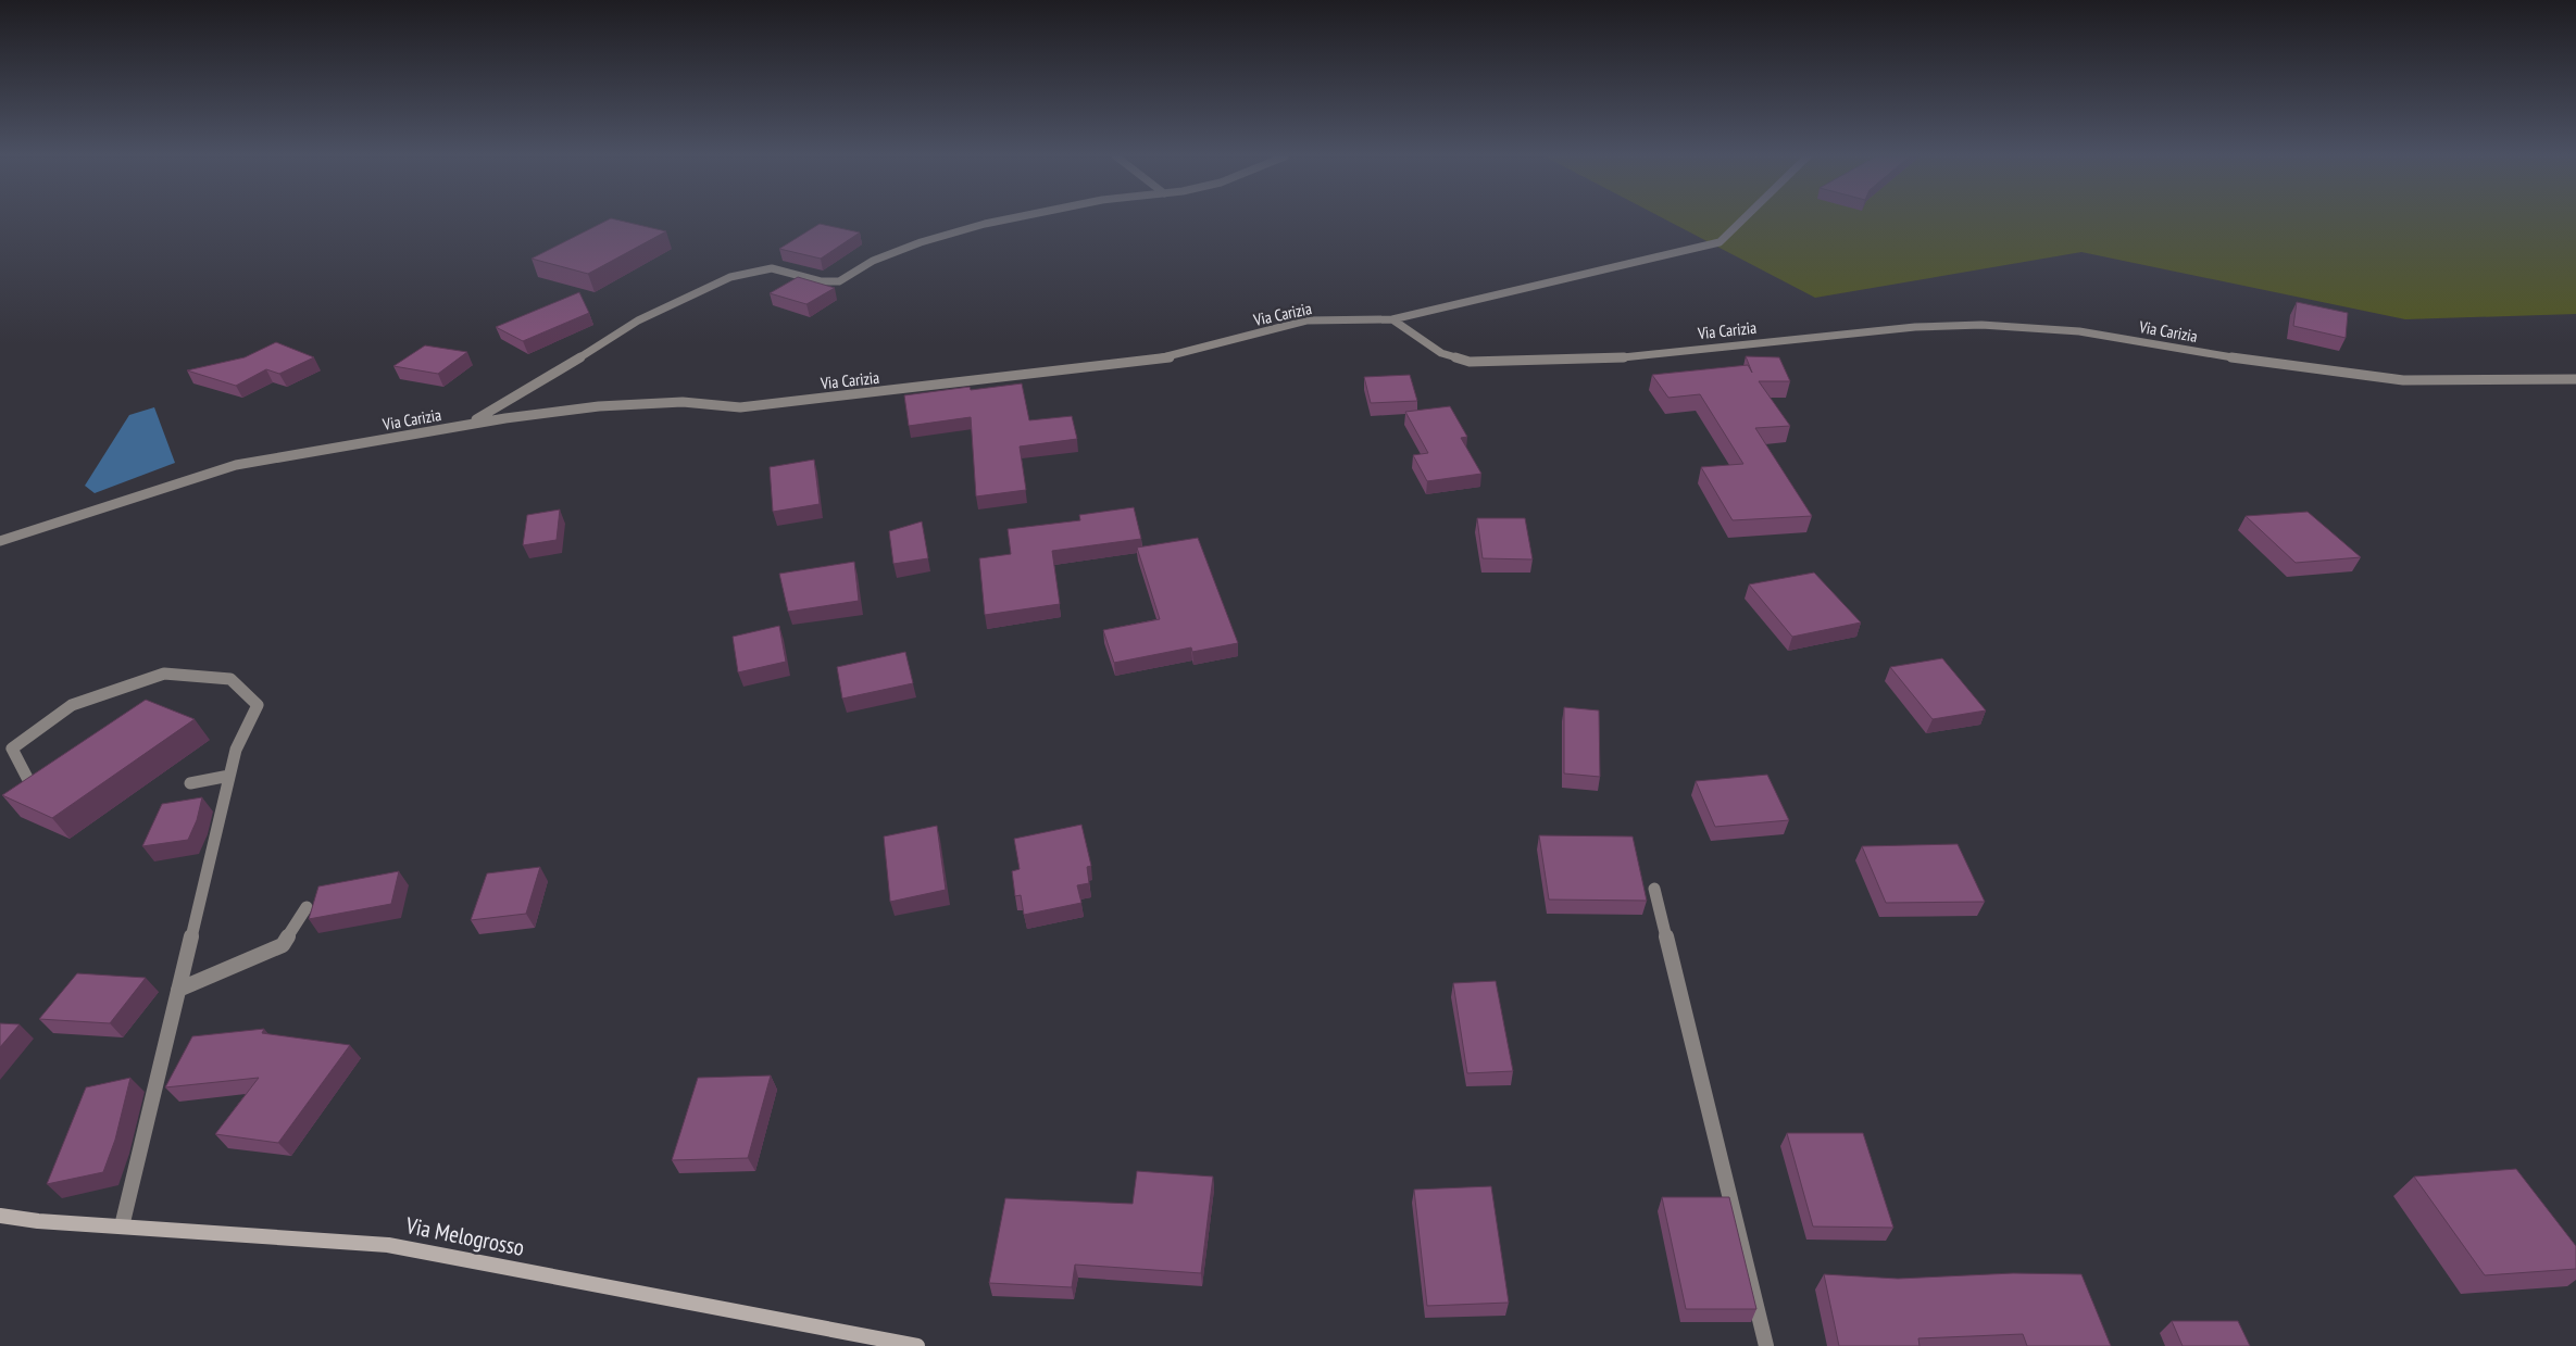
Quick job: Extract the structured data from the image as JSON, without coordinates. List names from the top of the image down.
{
  "streets": {
    "street": ["Via Carizia", "Via Melogrosso"]
  }
}
